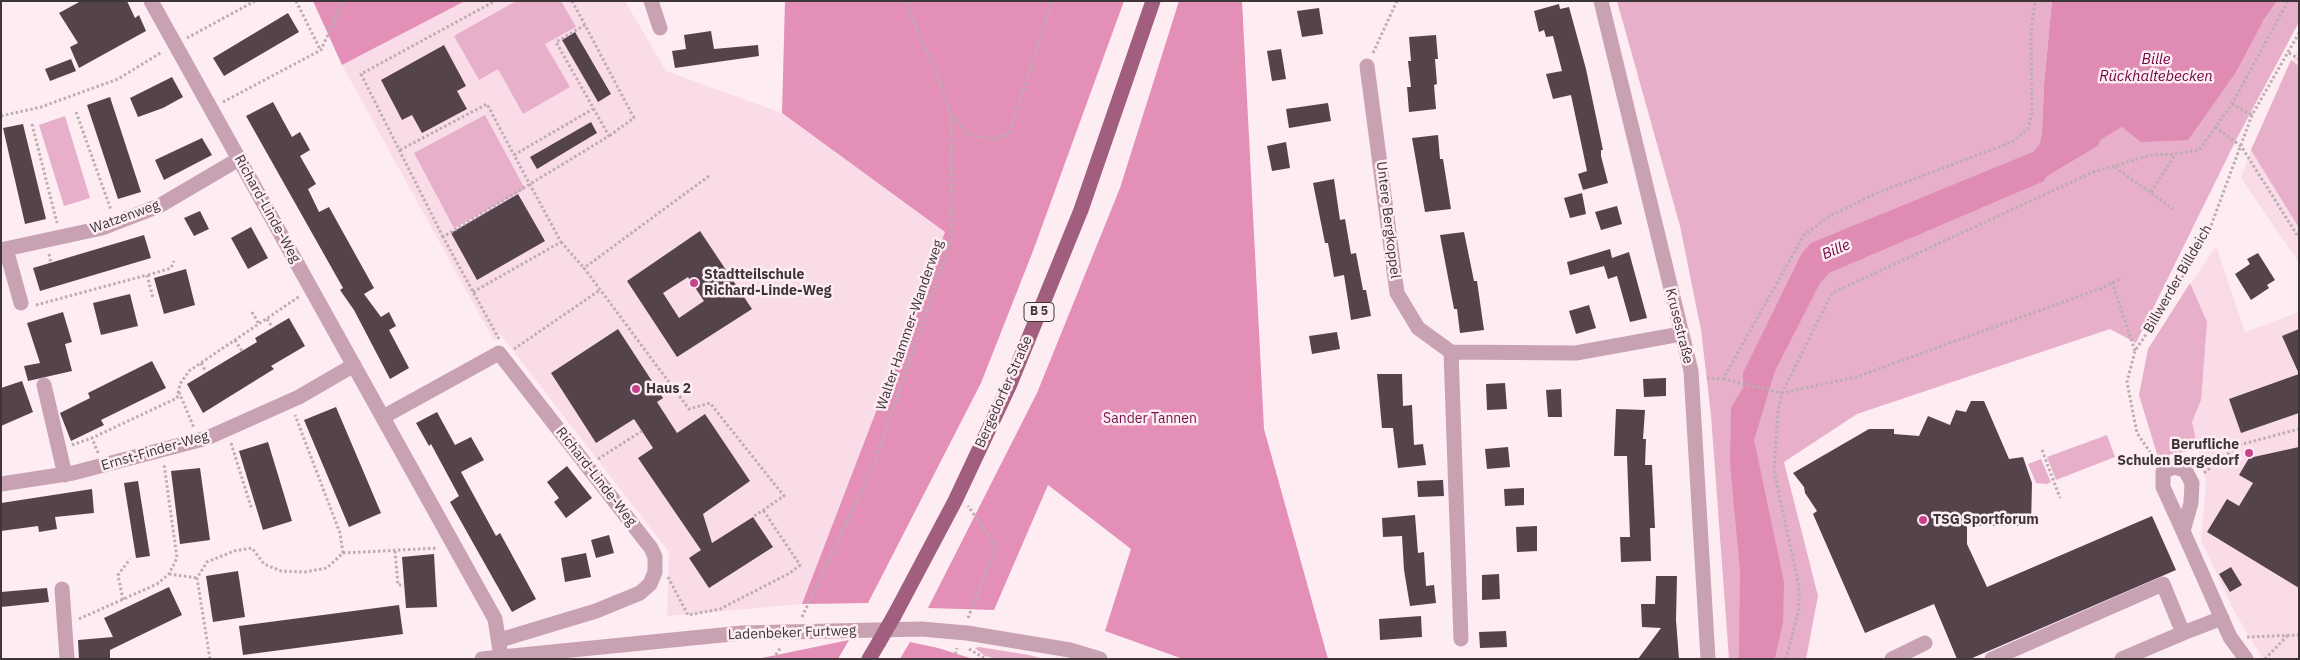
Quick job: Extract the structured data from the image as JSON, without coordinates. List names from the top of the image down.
{
  "streets": {
    "main road": ["B 5", "Bergedorfer Straße"],
    "street": [
      "Richard-Linde-Weg",
      "Watzenweg",
      "Untere Bergkoppel",
      "Krusestraße",
      "Ernst-Finder-Weg",
      "Ladenbeker Furtweg"
    ],
    "path": ["Billwerder Billdeich", "Walter Hammer-Wanderweg"]
  },
  "crossings": [
    ["Richard-Linde-Weg", "Watzenweg"],
    ["Richard-Linde-Weg", "Ernst-Finder-Weg"],
    ["Richard-Linde-Weg", "Ladenbeker Furtweg"],
    ["Bergedorfer Straße", "Ladenbeker Furtweg"]
  ],
  "water": ["Bille Rückhaltebecken", "Bille"],
  "parks": ["Sander Tannen"],
  "places": [
    "Stadtteilschule Richard-Linde-Weg",
    "Haus 2",
    "Berufliche Schulen Bergedorf",
    "TSG Sportforum"
  ]
}
